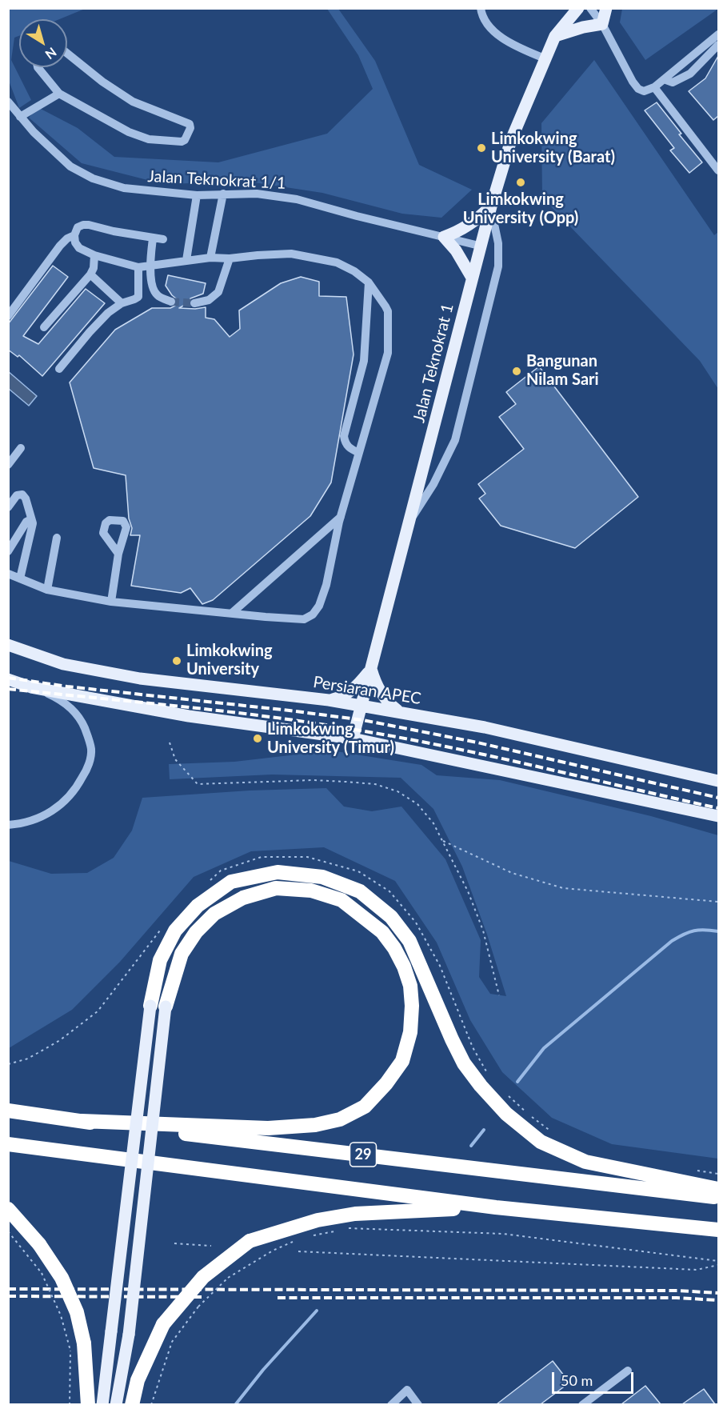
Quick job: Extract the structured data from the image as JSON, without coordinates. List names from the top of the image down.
{
  "streets": {
    "highway": ["29"],
    "main road": ["Jalan Teknokrat 1", "Persiaran APEC"],
    "street": ["Jalan Teknokrat 1/1"]
  },
  "crossings": [
    ["Jalan Teknokrat 1/1", "Jalan Teknokrat 1"],
    ["Jalan Teknokrat 1", "Persiaran APEC"]
  ],
  "places": [
    "Limkokwing University (Barat)",
    "Limkokwing University (Opp)",
    "Bangunan Nilam Sari",
    "Limkokwing University",
    "Limkokwing University (Timur)"
  ],
  "scale_bar": "50 m",
  "north": "bottom right"
}
